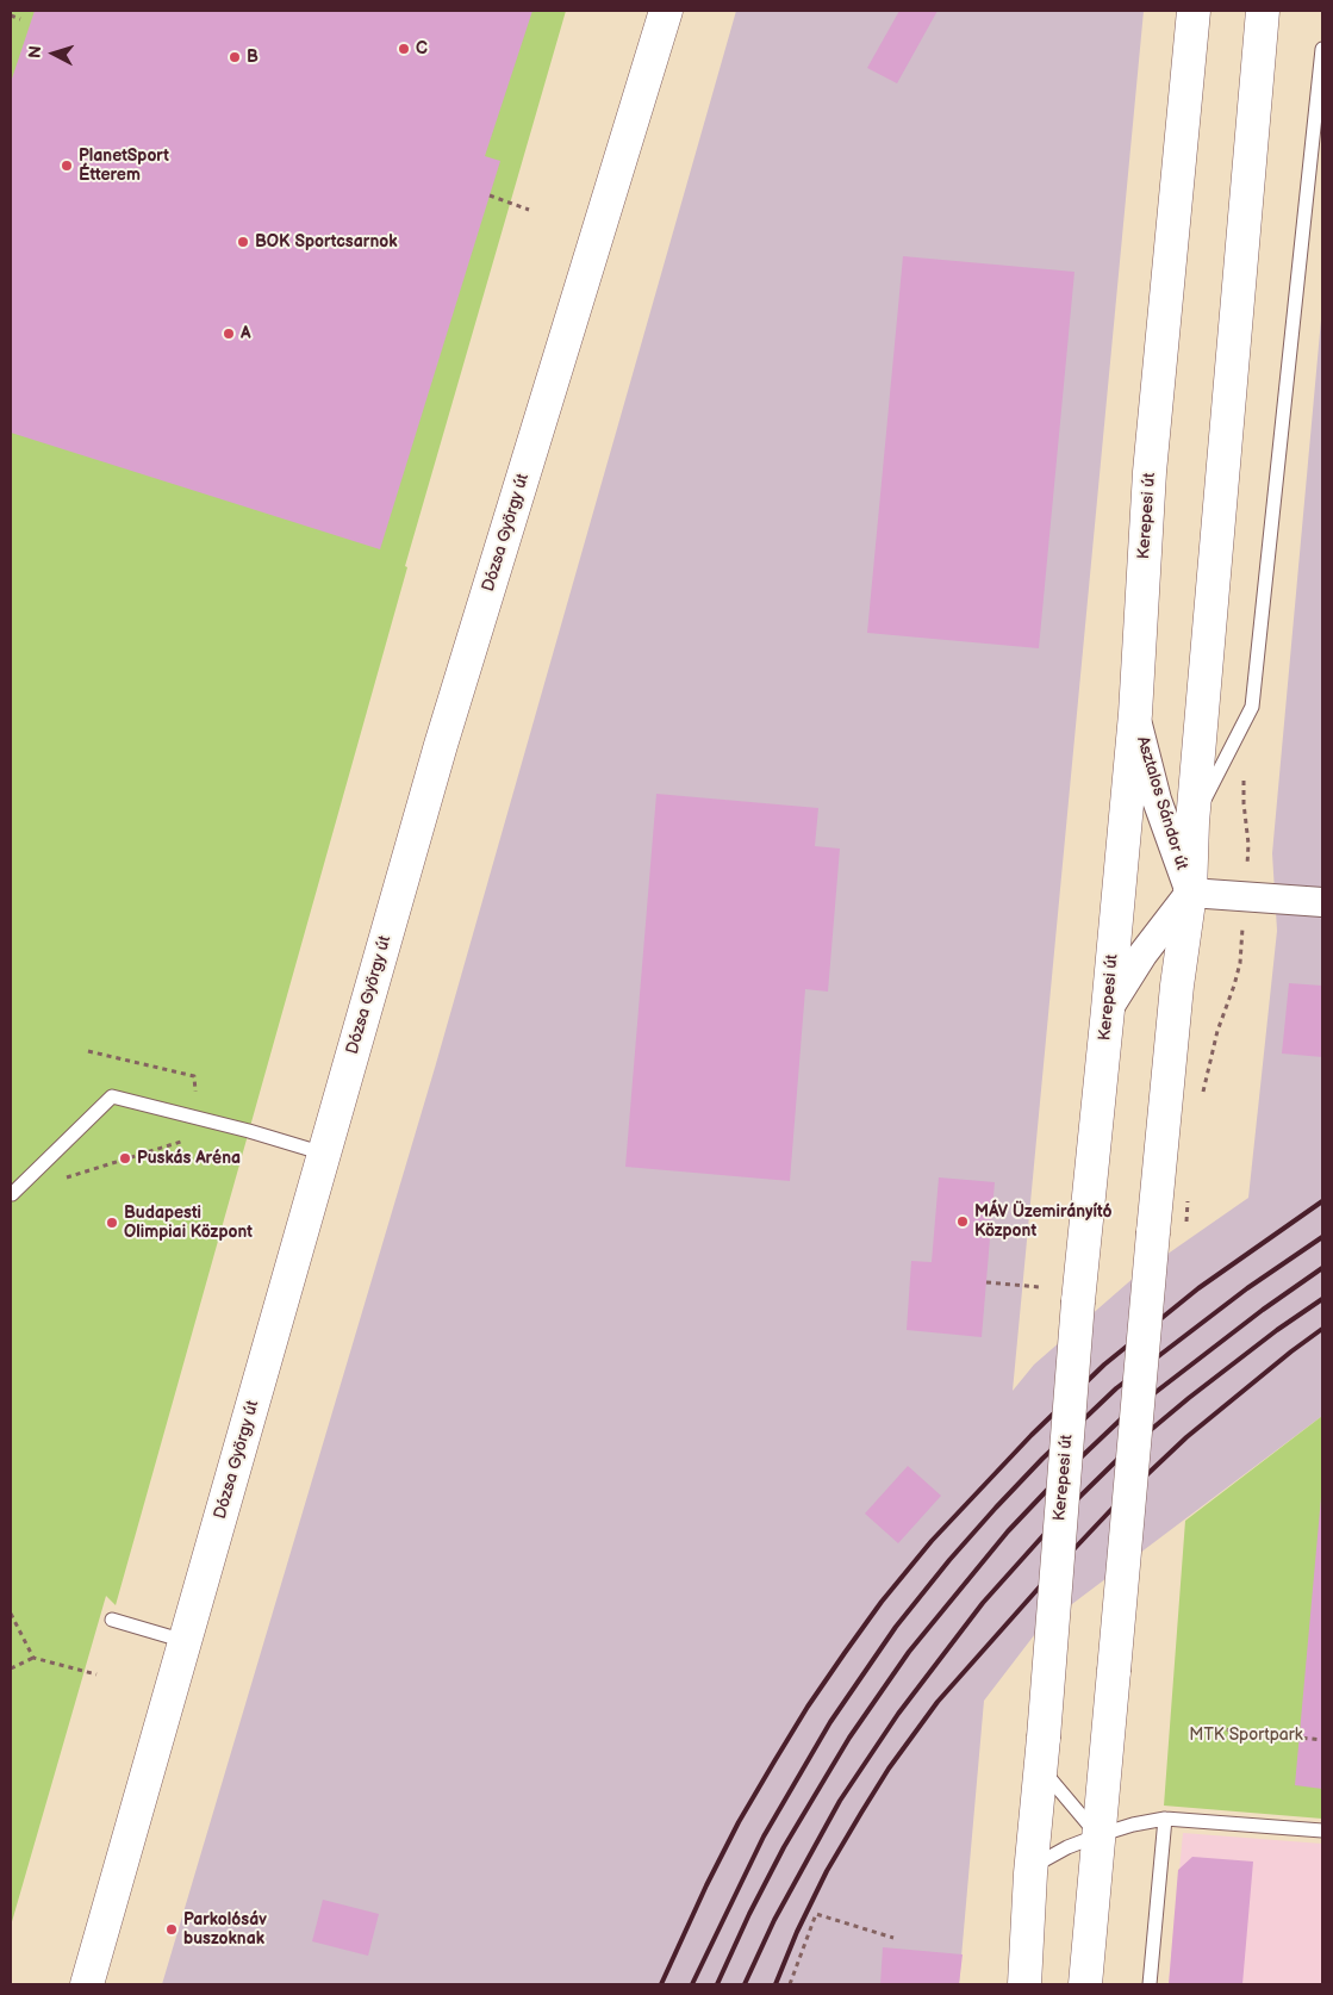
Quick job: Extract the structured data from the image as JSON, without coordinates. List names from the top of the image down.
{
  "streets": {
    "main road": ["Kerepesi út", "Dózsa György út"],
    "street": ["Asztalos Sándor út"]
  },
  "crossings": [
    ["Kerepesi út", "Asztalos Sándor út"]
  ],
  "parks": ["MTK Sportpark"],
  "places": [
    "C",
    "B",
    "PlanetSport Étterem",
    "BOK Sportcsarnok",
    "A",
    "Puskás Aréna",
    "MÁV Üzemirányító Központ",
    "Budapesti Olimpiai Központ",
    "Parkolósáv buszoknak"
  ],
  "north": "left"
}
